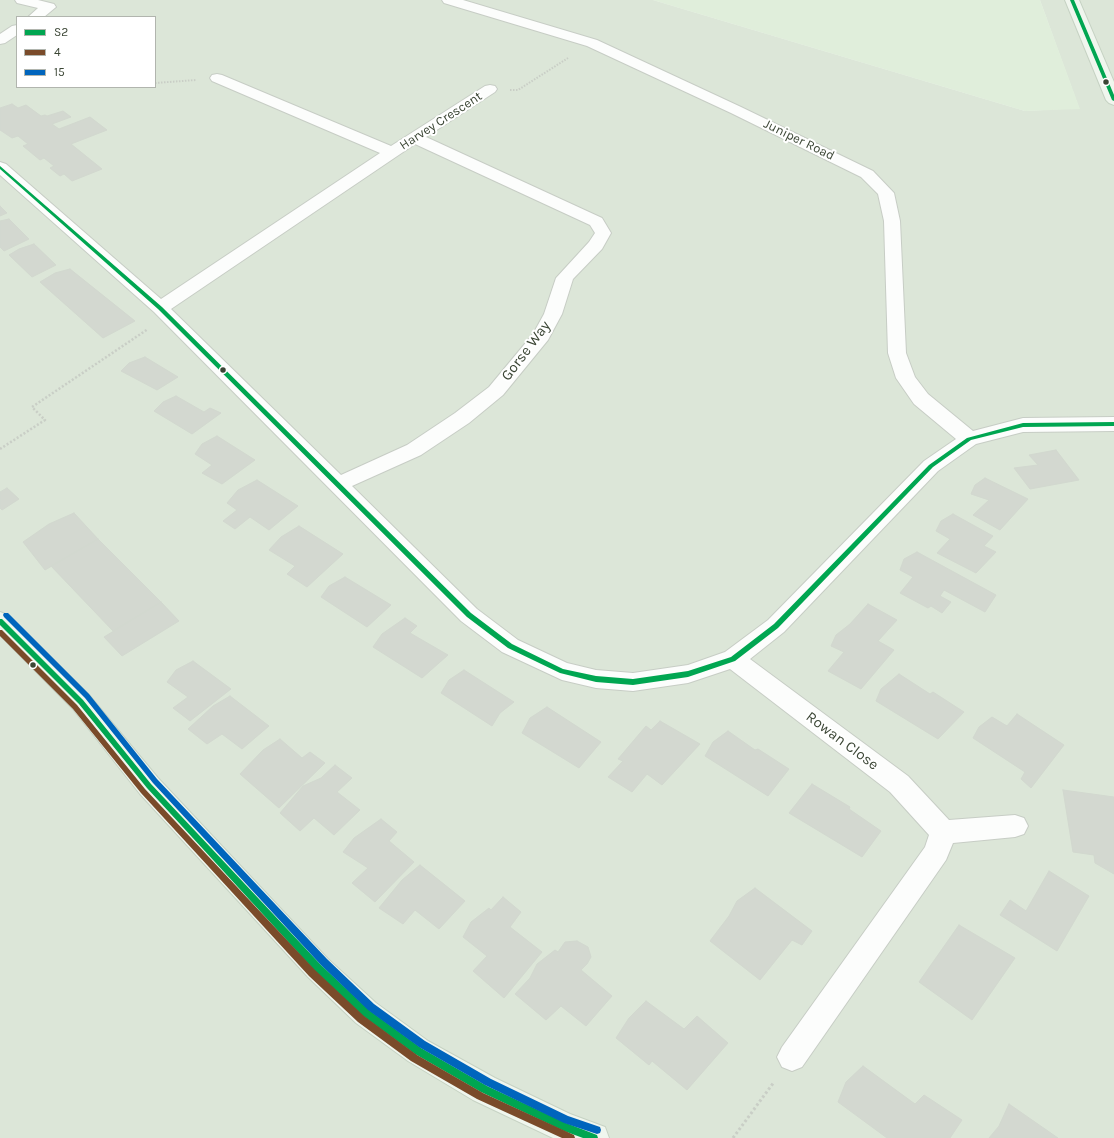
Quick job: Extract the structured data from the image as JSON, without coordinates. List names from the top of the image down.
{
  "streets": {
    "street": [
      "Harvey Crescent",
      "Juniper Road",
      "Gorse Way",
      "Rowan Close"
    ]
  },
  "crossings": [
    ["Harvey Crescent", "Gorse Way"]
  ],
  "lines": ["transit line S2", "transit line 15", "transit line 4"],
  "legend": ["S2", "4", "15"]
}
